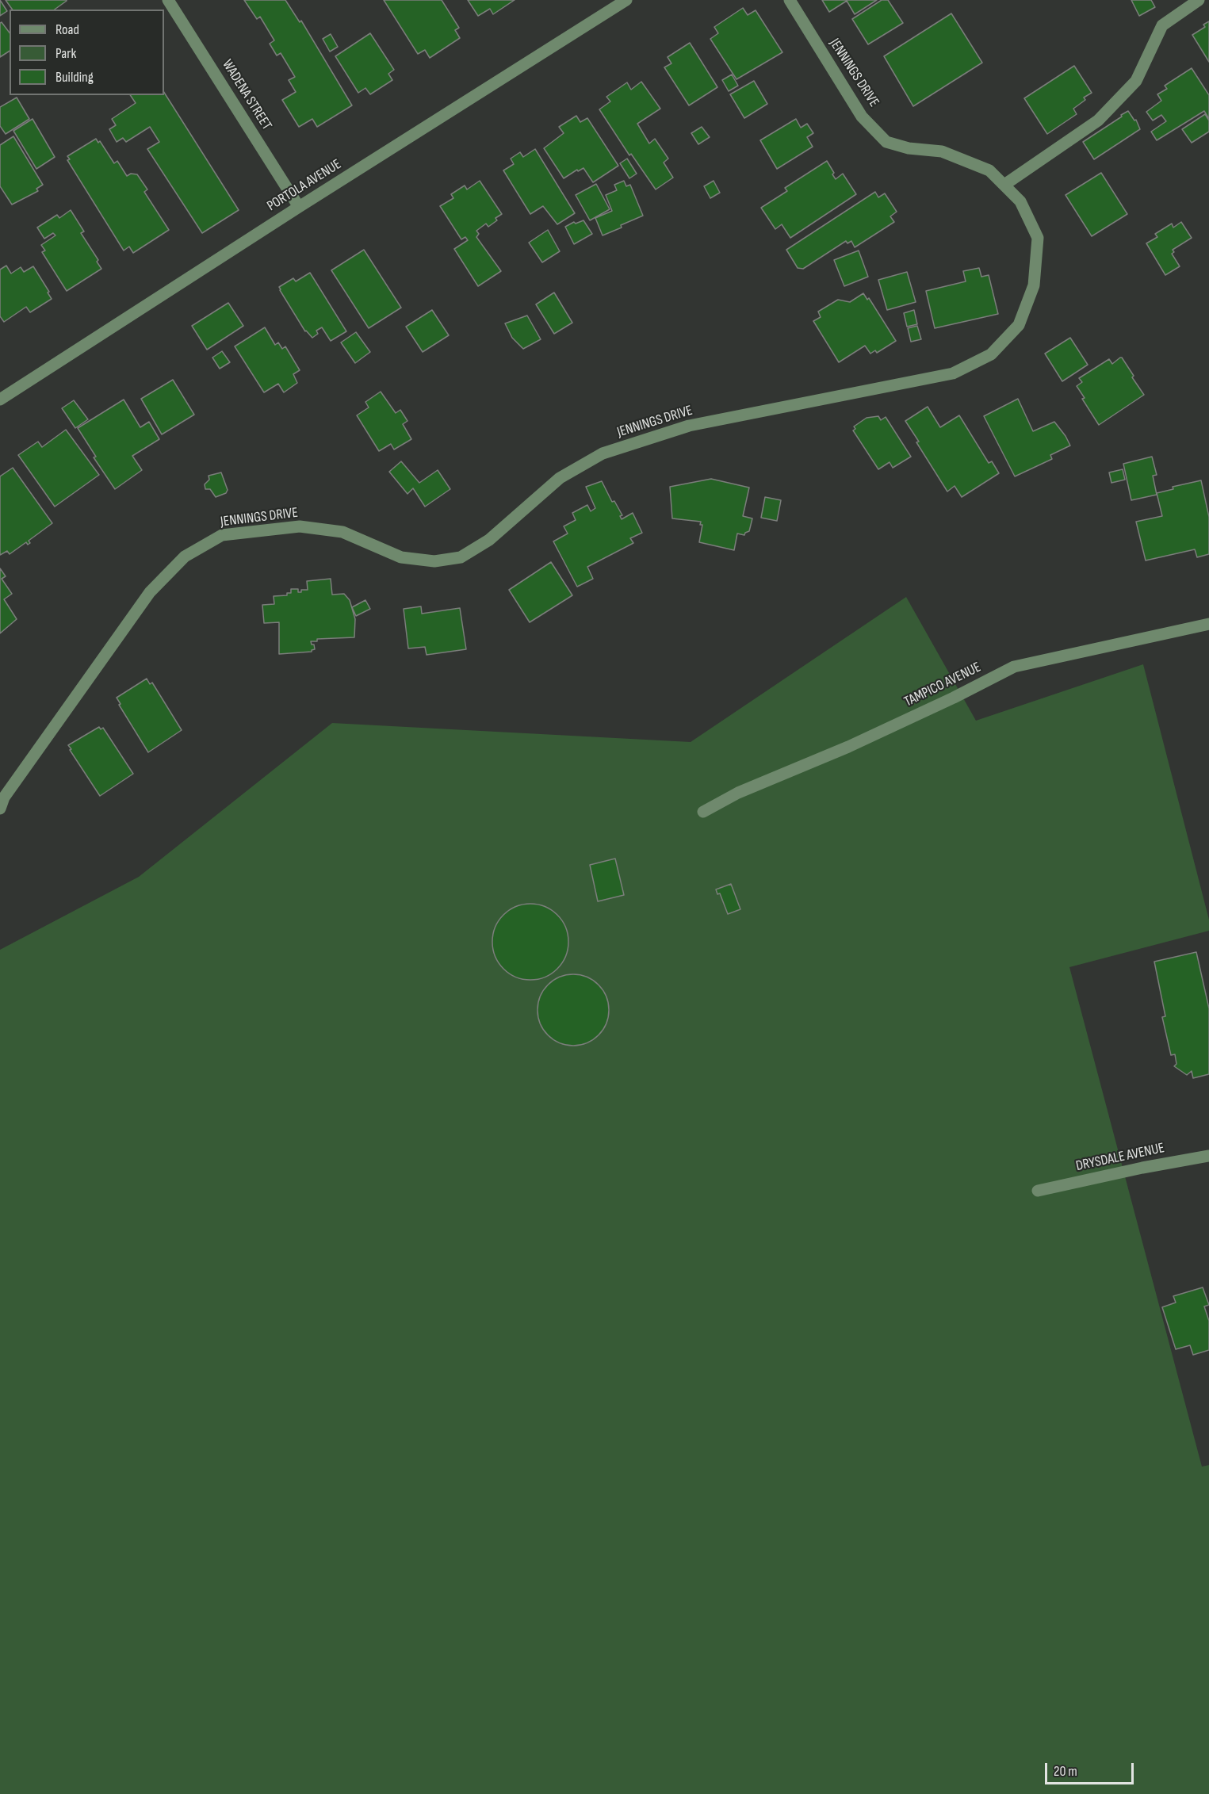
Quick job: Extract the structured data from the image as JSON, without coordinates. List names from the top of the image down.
{
  "streets": {
    "street": [
      "JENNINGS DRIVE",
      "WADENA STREET",
      "PORTOLA AVENUE",
      "TAMPICO AVENUE",
      "DRYSDALE AVENUE"
    ]
  },
  "crossings": [
    ["WADENA STREET", "PORTOLA AVENUE"]
  ],
  "legend": ["Road", "Park", "Building"],
  "scale_bar": "20 m"
}
